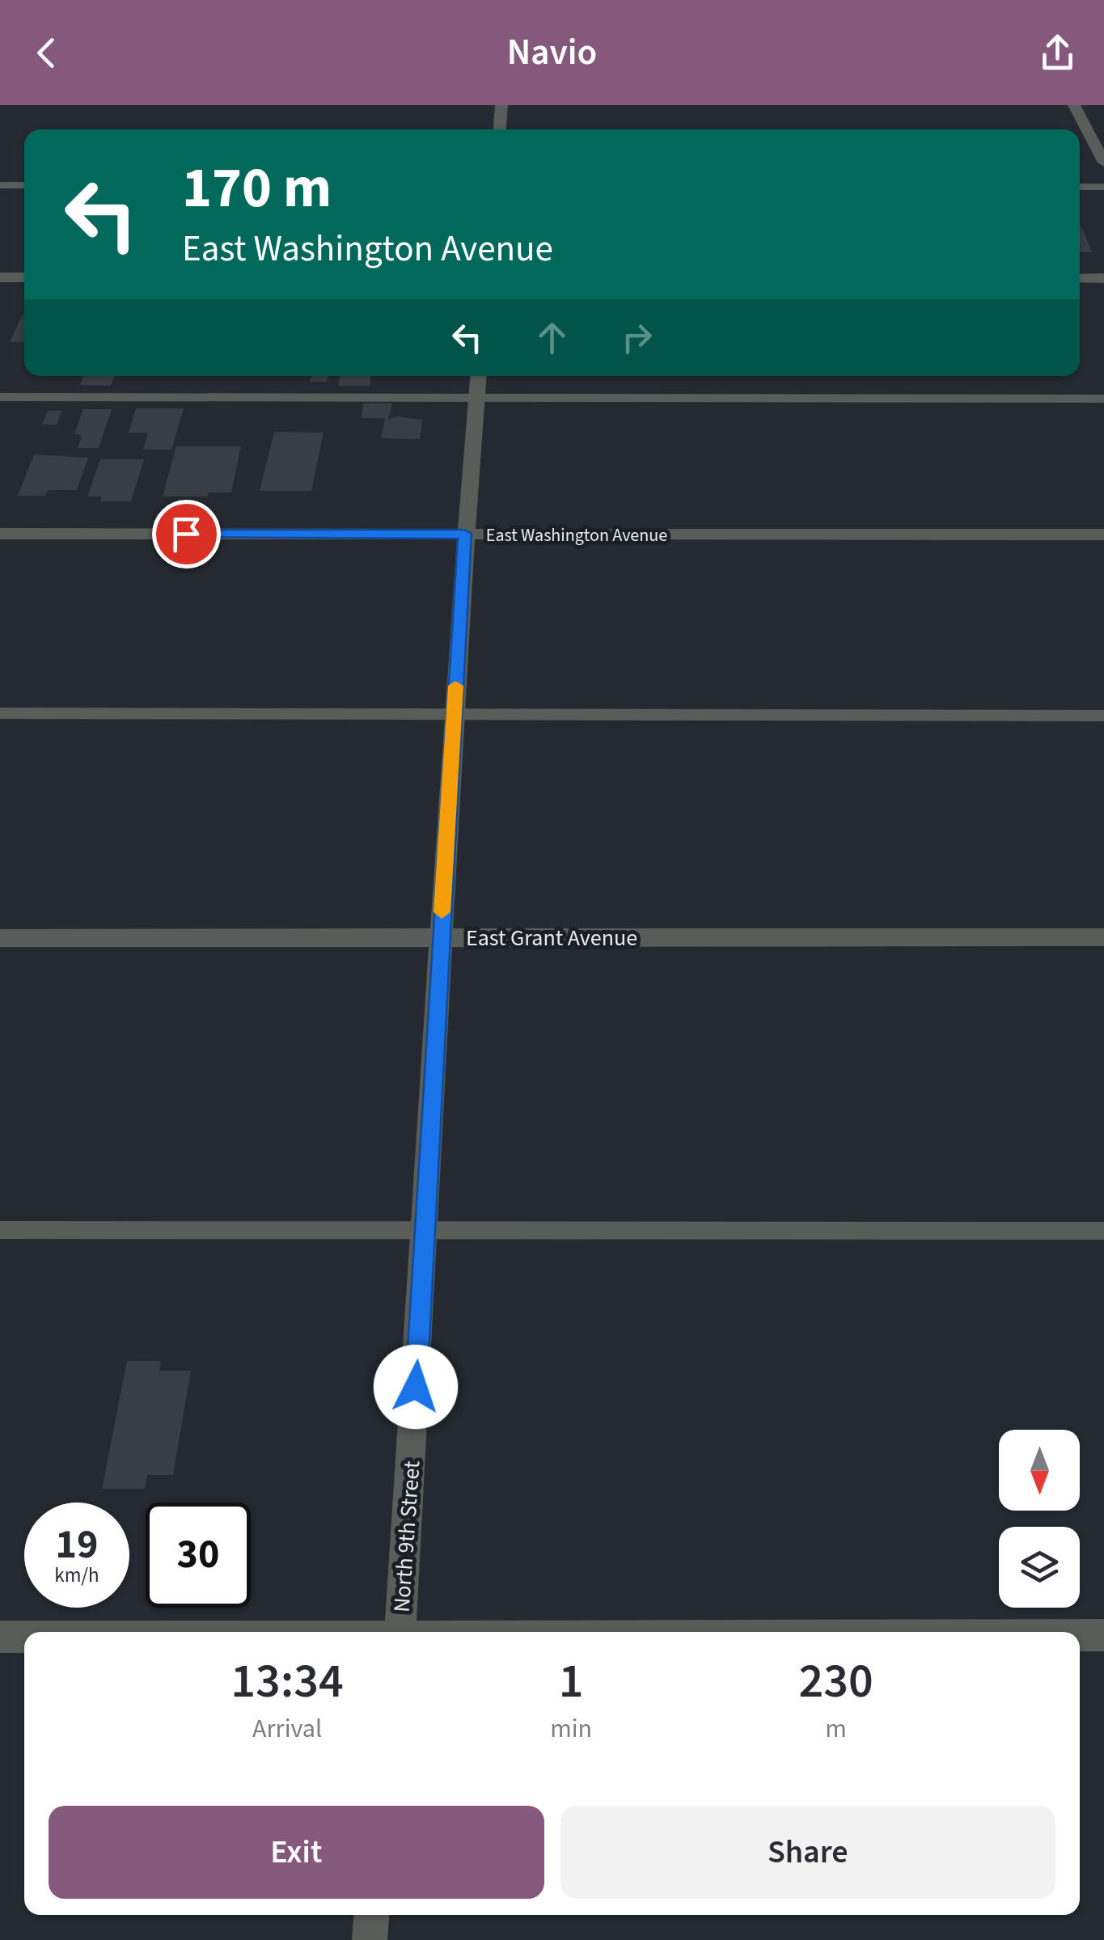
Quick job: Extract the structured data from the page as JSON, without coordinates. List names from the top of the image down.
{
  "streets": {
    "street": ["East Washington Avenue", "East Grant Avenue", "North 9th Street"]
  },
  "crossings": [
    ["East Washington Avenue", "North 9th Street"],
    ["East Grant Avenue", "North 9th Street"]
  ],
  "north": "bottom",
  "page": {
    "header": "Navio",
    "turn": ["170 m", "East Washington Avenue"],
    "speed": "19 km/h",
    "limit": "30",
    "eta": [
      "13:34",
      "Arrival",
      "1",
      "min",
      "230",
      "m"
    ],
    "buttons": ["Exit", "Share"]
  }
}
